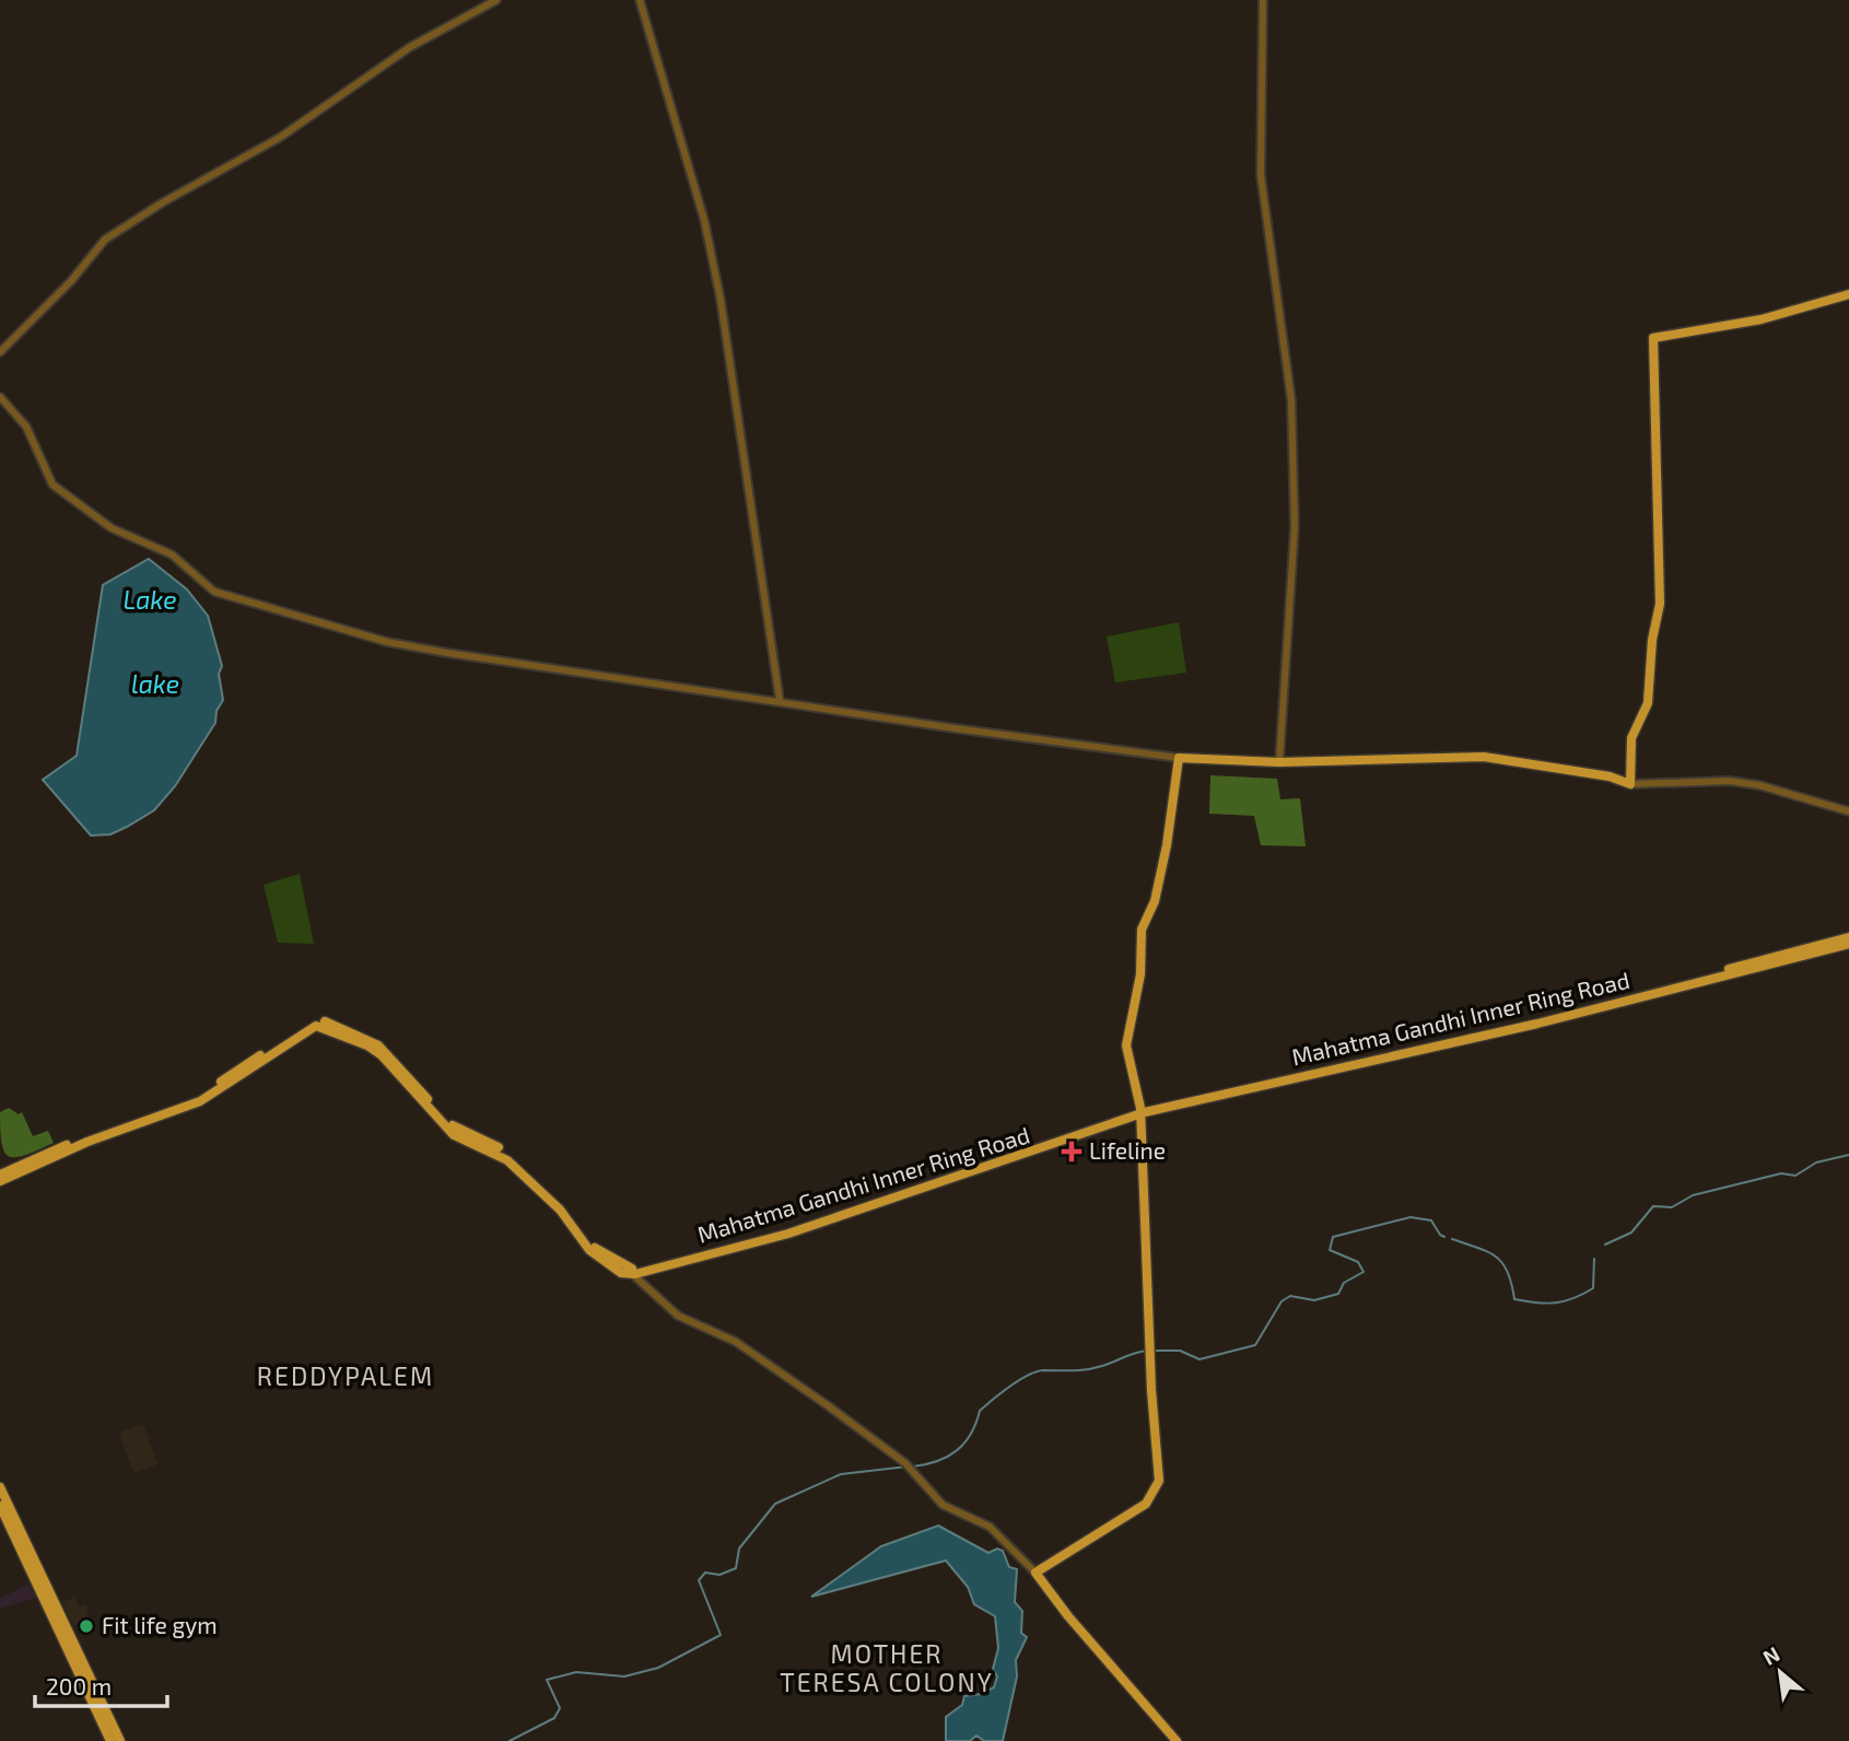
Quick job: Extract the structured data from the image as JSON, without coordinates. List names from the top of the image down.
{
  "streets": {
    "main road": ["Mahatma Gandhi Inner Ring Road"]
  },
  "districts": ["REDDYPALEM", "MOTHER TERESA COLONY"],
  "water": ["Lake", "lake"],
  "places": {
    "health": ["Lifeline"],
    "other": ["Fit life gym"]
  },
  "scale_bar": "200 m",
  "north": "top left"
}
